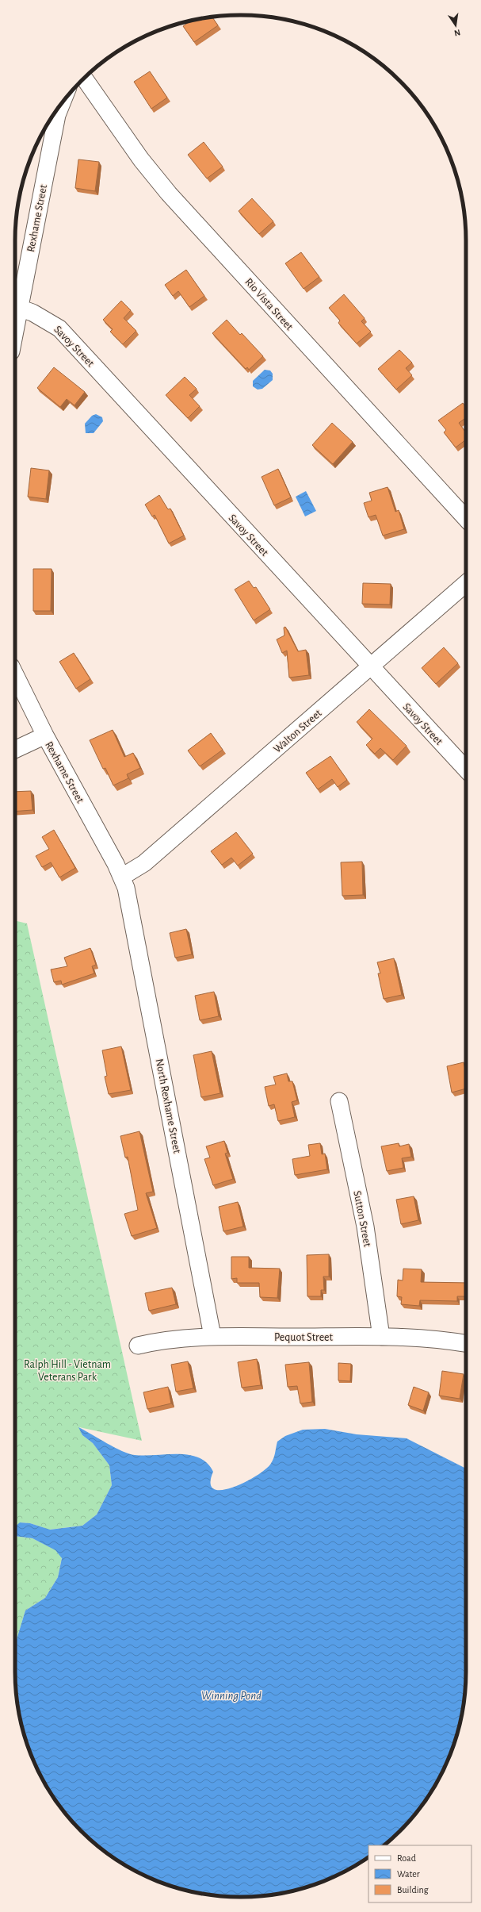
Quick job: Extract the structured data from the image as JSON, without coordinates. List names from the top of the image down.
{
  "streets": {
    "street": [
      "Rexhame Street",
      "Rio Vista Street",
      "Savoy Street",
      "Walton Street",
      "North Rexhame Street",
      "Sutton Street",
      "Pequot Street"
    ]
  },
  "crossings": [
    ["Rexhame Street", "Savoy Street"],
    ["Rexhame Street", "Walton Street"],
    ["Rexhame Street", "North Rexhame Street"],
    ["Savoy Street", "Walton Street"],
    ["Walton Street", "North Rexhame Street"],
    ["North Rexhame Street", "Pequot Street"],
    ["Sutton Street", "Pequot Street"]
  ],
  "water": ["Winning Pond"],
  "parks": ["Ralph Hill - Vietnam Veterans Park"],
  "legend": ["Road", "Water", "Building"],
  "north": "bottom"
}
